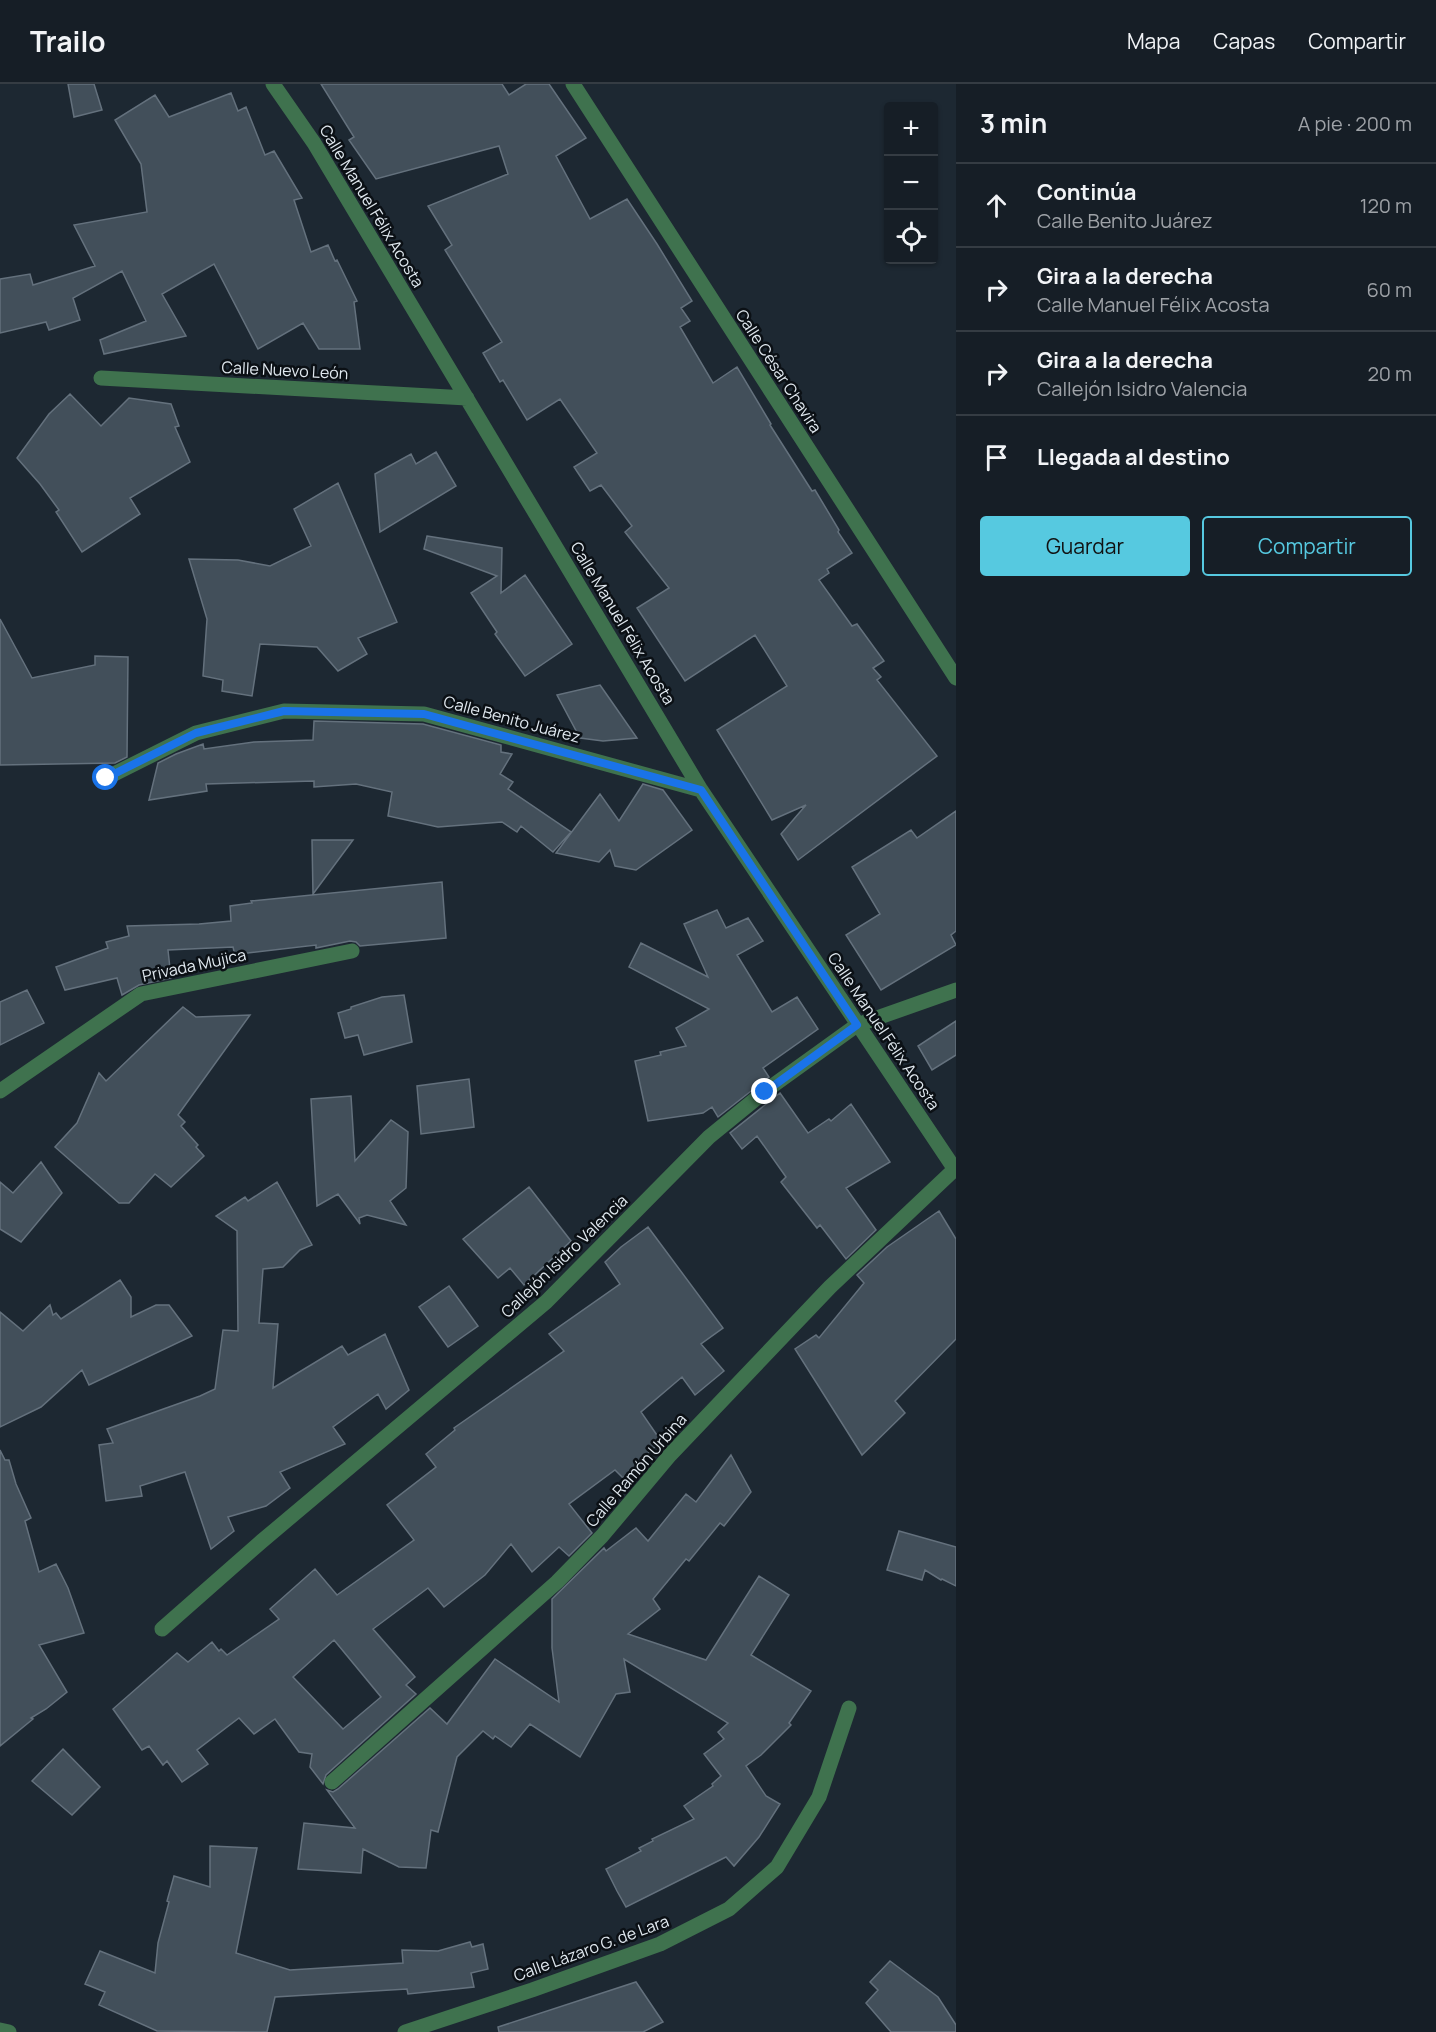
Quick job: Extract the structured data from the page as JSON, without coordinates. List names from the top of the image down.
{
  "streets": {
    "street": [
      "Calle Manuel Félix Acosta",
      "Calle Nuevo León",
      "Calle César Chavira",
      "Calle Benito Juárez",
      "Privada Mujica",
      "Callejón Isidro Valencia",
      "Calle Ramón Urbina",
      "Calle Lázaro G. de Lara"
    ]
  },
  "crossings": [
    ["Calle Manuel Félix Acosta", "Calle Nuevo León"],
    ["Calle Manuel Félix Acosta", "Calle Benito Juárez"],
    ["Calle Manuel Félix Acosta", "Callejón Isidro Valencia"],
    ["Calle Manuel Félix Acosta", "Calle Ramón Urbina"]
  ],
  "page": {
    "header": "Trailo",
    "nav": ["Mapa", "Capas", "Compartir"],
    "heading": ["3 min", "A pie · 200 m"],
    "map_buttons": ["+", "−"],
    "list": [
      ["Continúa", "Calle Benito Juárez", "120 m"],
      ["Gira a la derecha", "Calle Manuel Félix Acosta", "60 m"],
      ["Gira a la derecha", "Callejón Isidro Valencia", "20 m"],
      "Llegada al destino"
    ],
    "buttons": ["Guardar", "Compartir"]
  }
}
